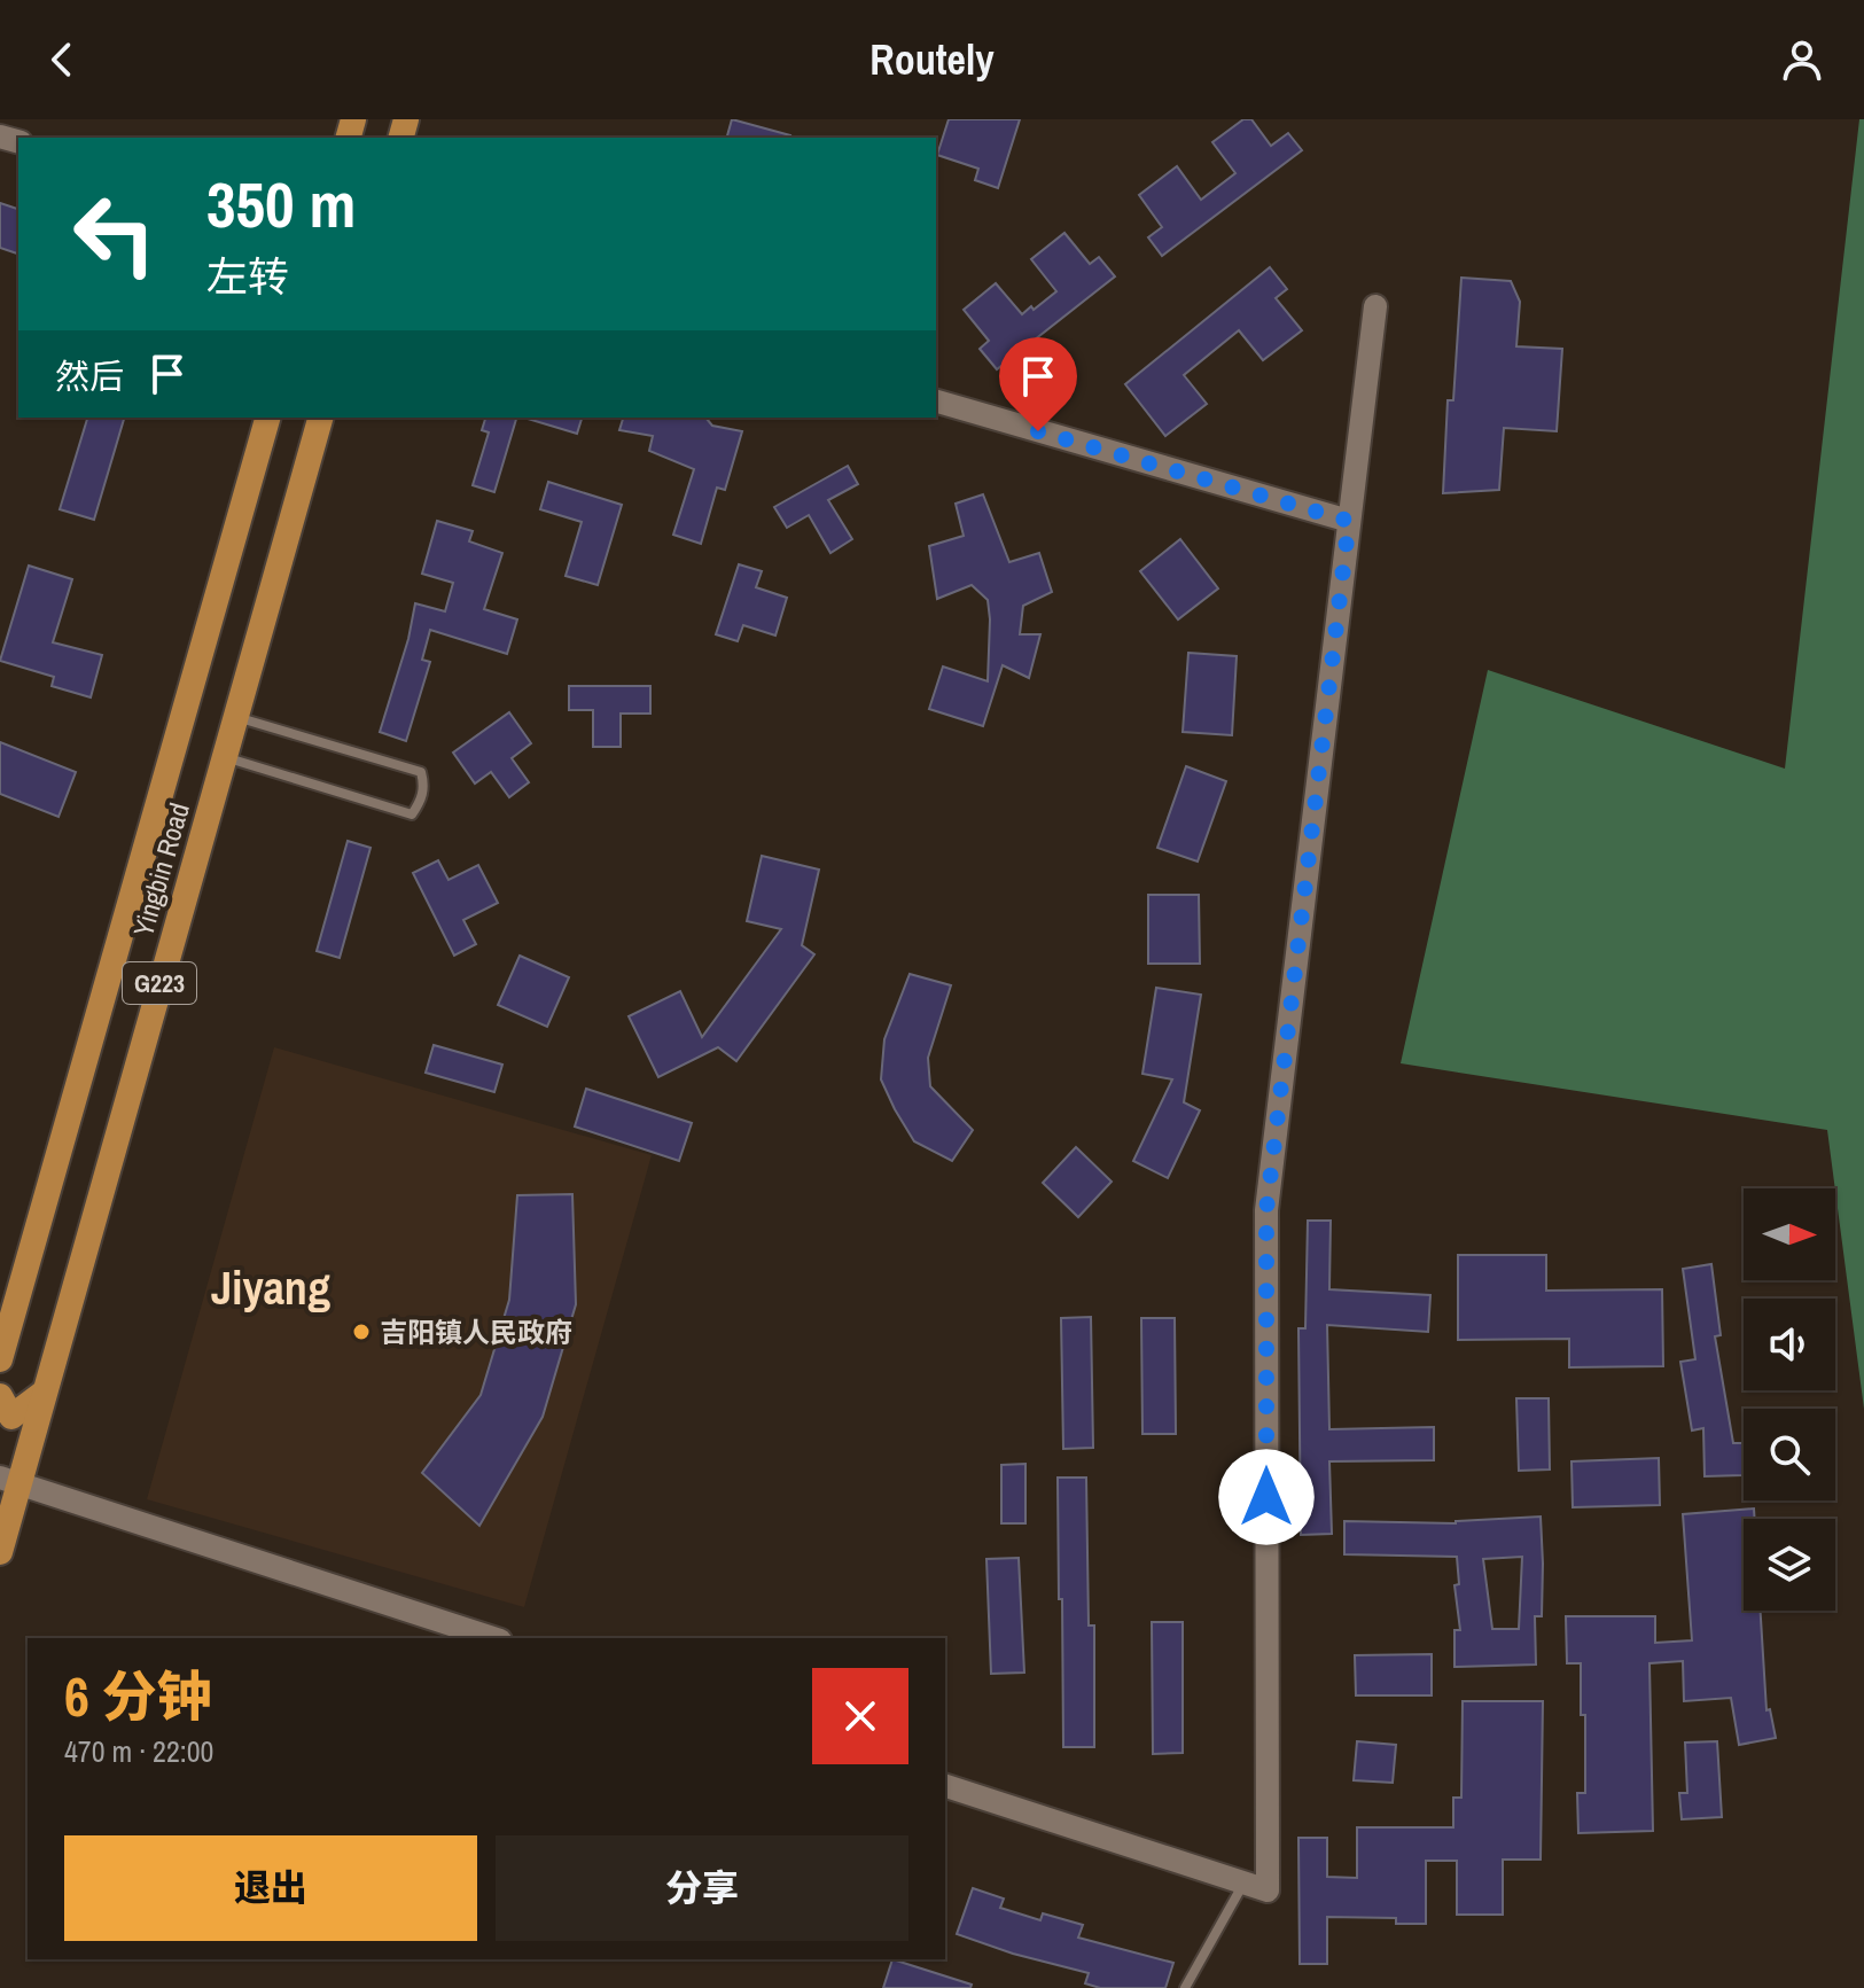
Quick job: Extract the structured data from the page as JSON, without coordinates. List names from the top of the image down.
{
  "streets": {
    "highway": ["Yingbin Road", "G223"]
  },
  "districts": ["Jiyang"],
  "places": ["吉阳镇人民政府"],
  "north": "right",
  "page": {
    "header": "Routely",
    "turn": ["350 m", "左转"],
    "then": "然后",
    "heading": ["6 分钟", "470 m · 22:00"],
    "buttons": ["退出", "分享"]
  }
}
